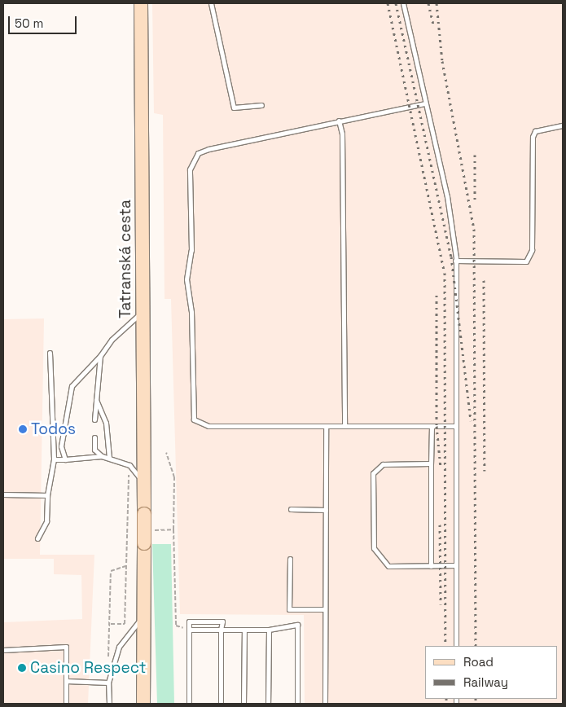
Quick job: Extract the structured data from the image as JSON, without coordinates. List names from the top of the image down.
{
  "streets": {
    "main road": ["Tatranská cesta"]
  },
  "places": ["Todos", "Casino Respect"],
  "legend": ["Road", "Railway"],
  "scale_bar": "50 m"
}
